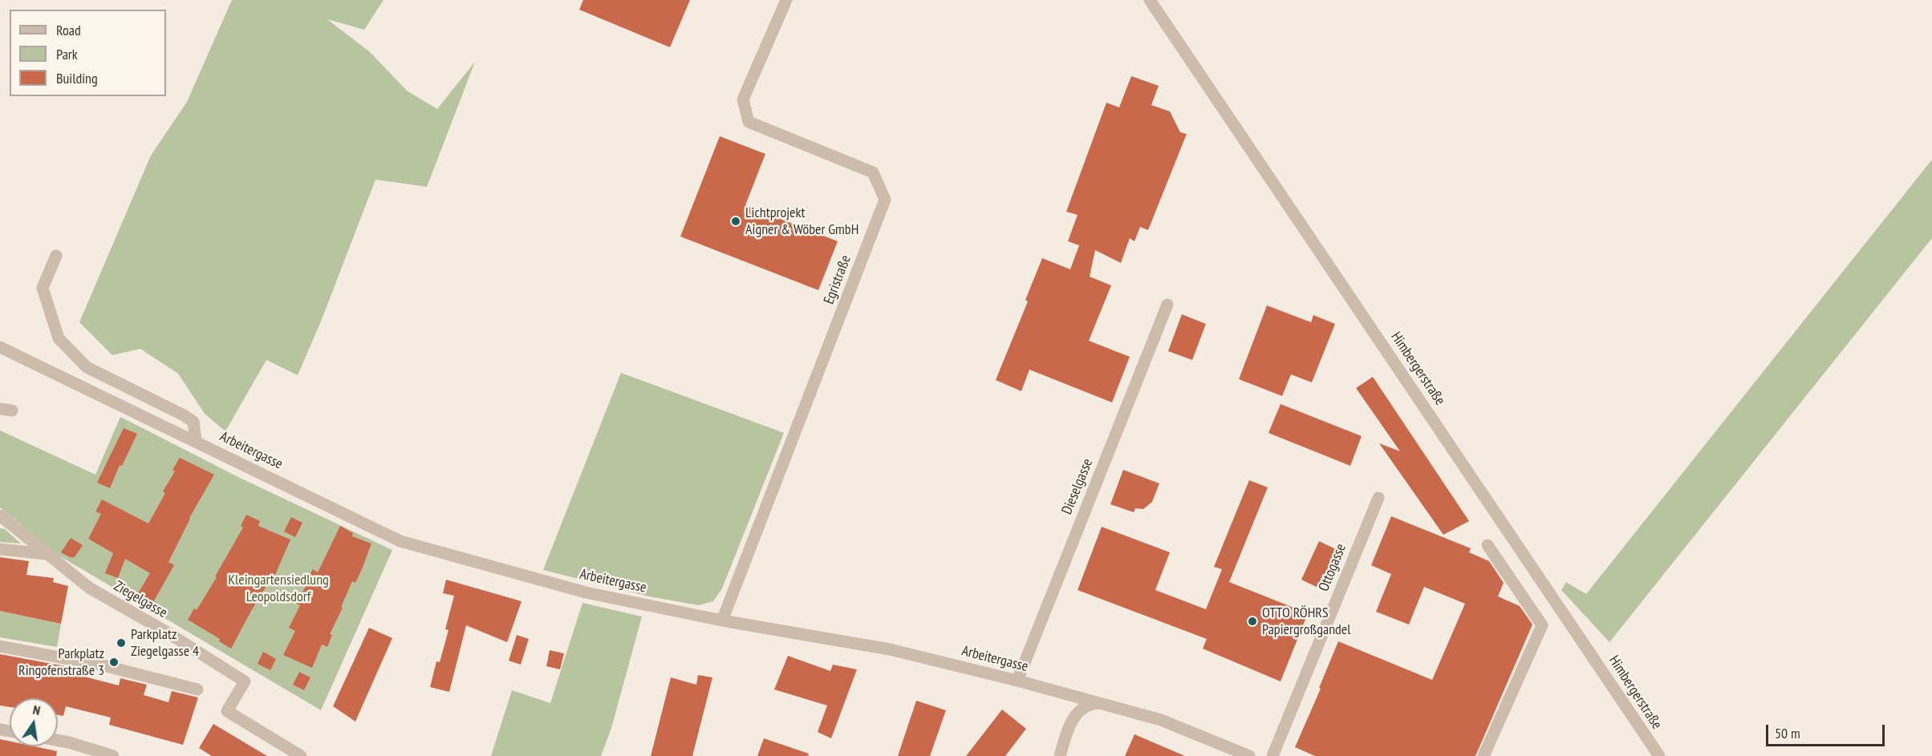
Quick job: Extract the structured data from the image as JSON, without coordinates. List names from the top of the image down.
{
  "streets": {
    "street": [
      "Egristraße",
      "Himbergerstraße",
      "Arbeitergasse",
      "Dieselgasse",
      "Ottogasse",
      "Ziegelgasse"
    ]
  },
  "crossings": [
    ["Egristraße", "Arbeitergasse"],
    ["Arbeitergasse", "Dieselgasse"]
  ],
  "parks": ["Kleingartensiedlung Leopoldsdorf"],
  "places": [
    "Lichtprojekt Aigner & Wöber GmbH",
    "OTTO RÖHRS Papiergroßgandel",
    "Parkplatz Ziegelgasse 4",
    "Parkplatz Ringofenstraße 3"
  ],
  "legend": ["Road", "Park", "Building"],
  "scale_bar": "50 m",
  "north": "top"
}
